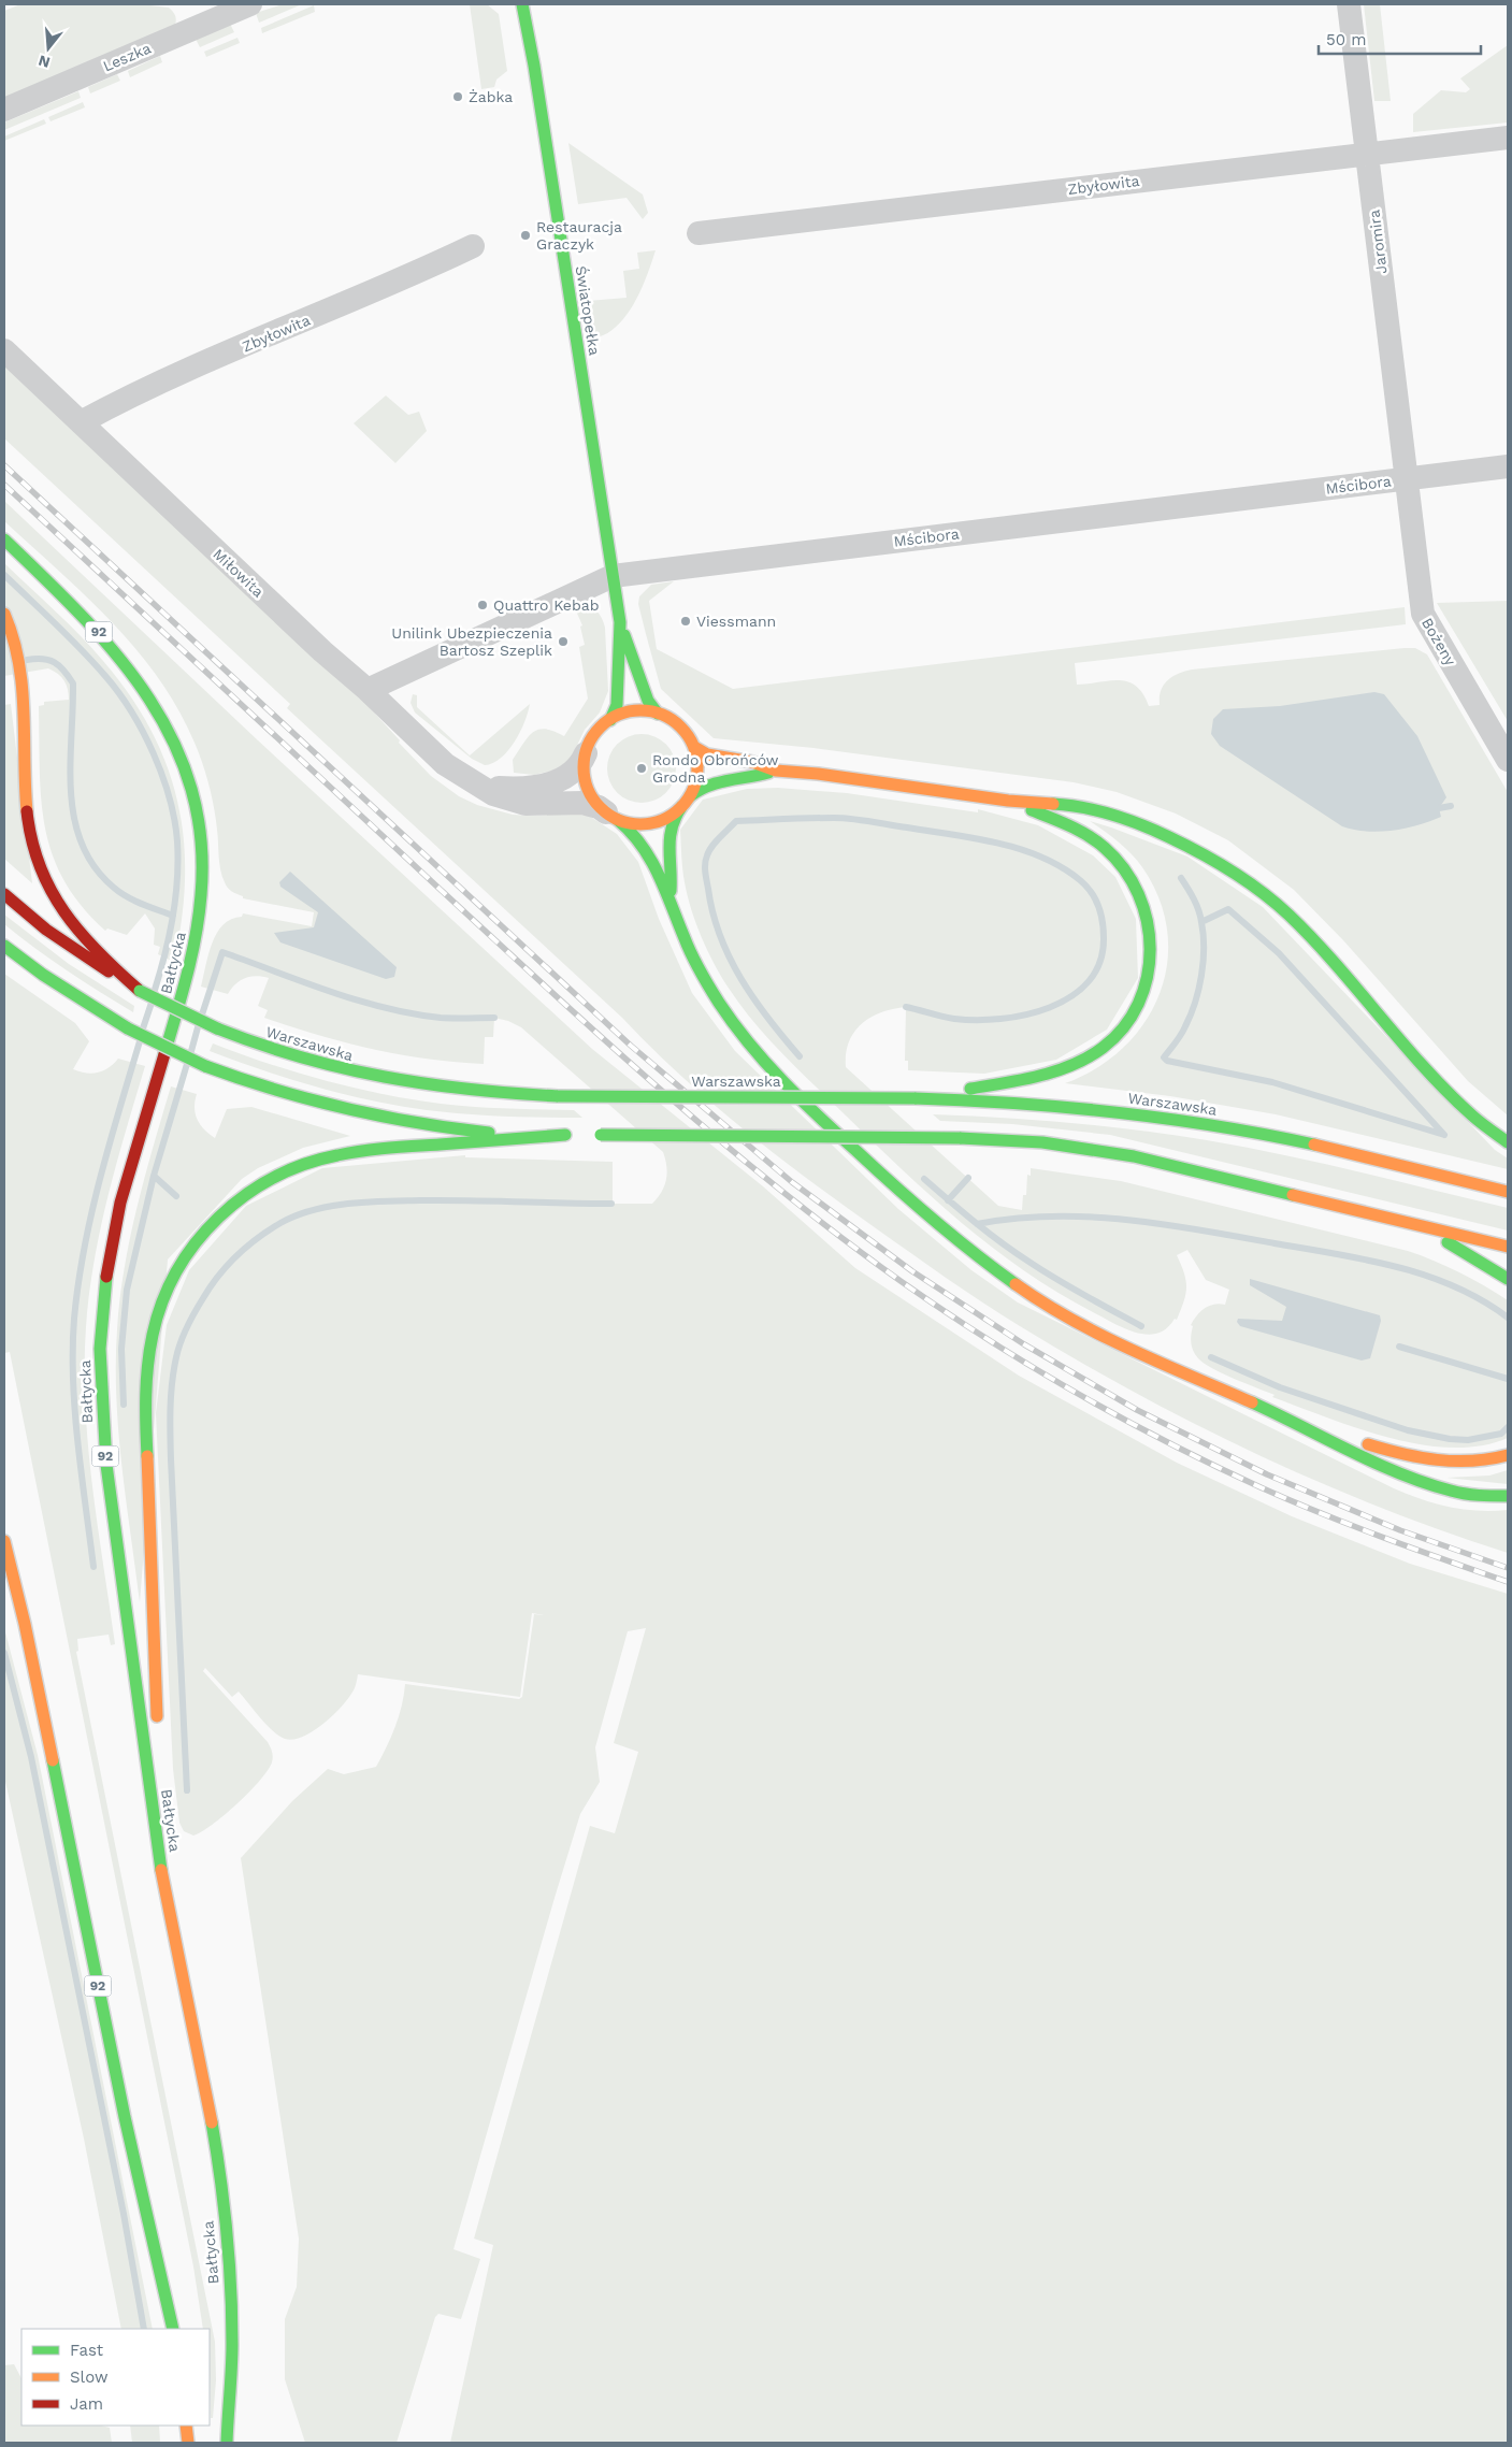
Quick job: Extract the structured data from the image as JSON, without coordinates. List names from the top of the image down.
{
  "streets": {
    "main road": [
      "Światopełka",
      "92",
      "Bałtycka",
      "Warszawska"
    ],
    "street": [
      "Leszka",
      "Zbyłowita",
      "Jaromira",
      "Mścibora",
      "Miłowita",
      "Bożeny"
    ]
  },
  "crossings": [
    ["Zbyłowita", "Jaromira"],
    ["Zbyłowita", "Miłowita"],
    ["Jaromira", "Mścibora"],
    ["Jaromira", "Bożeny"],
    ["Światopełka", "Mścibora"],
    ["Światopełka", "Miłowita"],
    ["Mścibora", "Miłowita"],
    ["Mścibora", "Bożeny"]
  ],
  "places": [
    "Żabka",
    "Restauracja Graczyk",
    "Quattro Kebab",
    "Viessmann",
    "Unilink Ubezpieczenia Bartosz Szeplik",
    "Rondo Obrońców Grodna"
  ],
  "legend": ["Fast", "Slow", "Jam"],
  "scale_bar": "50 m",
  "north": "bottom"
}
